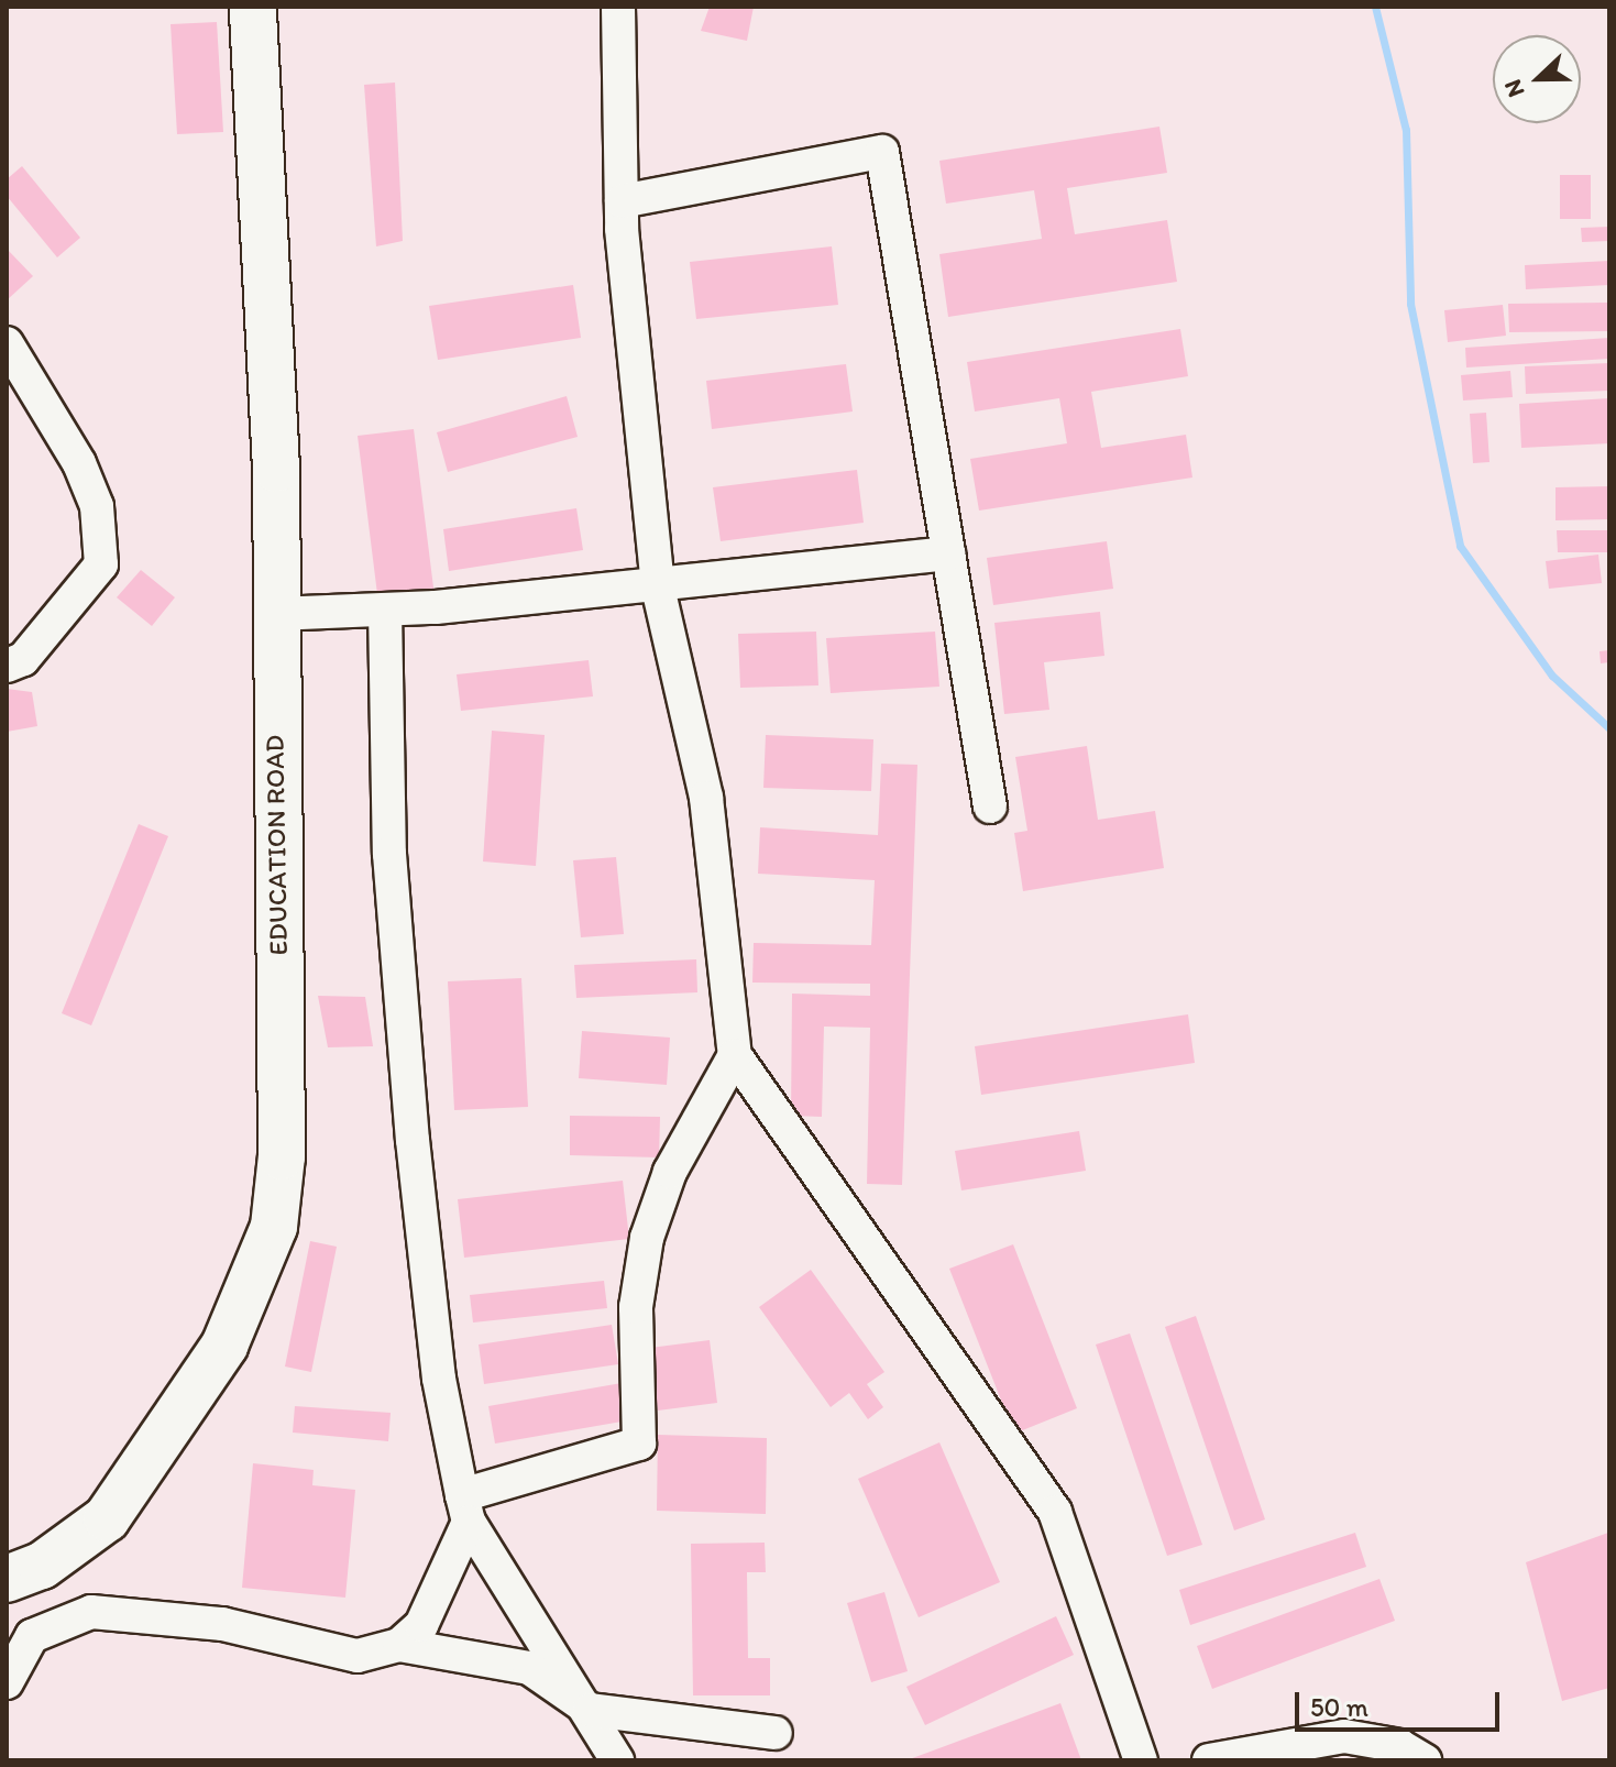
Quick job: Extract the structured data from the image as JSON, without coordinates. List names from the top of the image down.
{
  "streets": {
    "street": ["EDUCATION ROAD"]
  },
  "scale_bar": "50 m",
  "north": "left"
}
